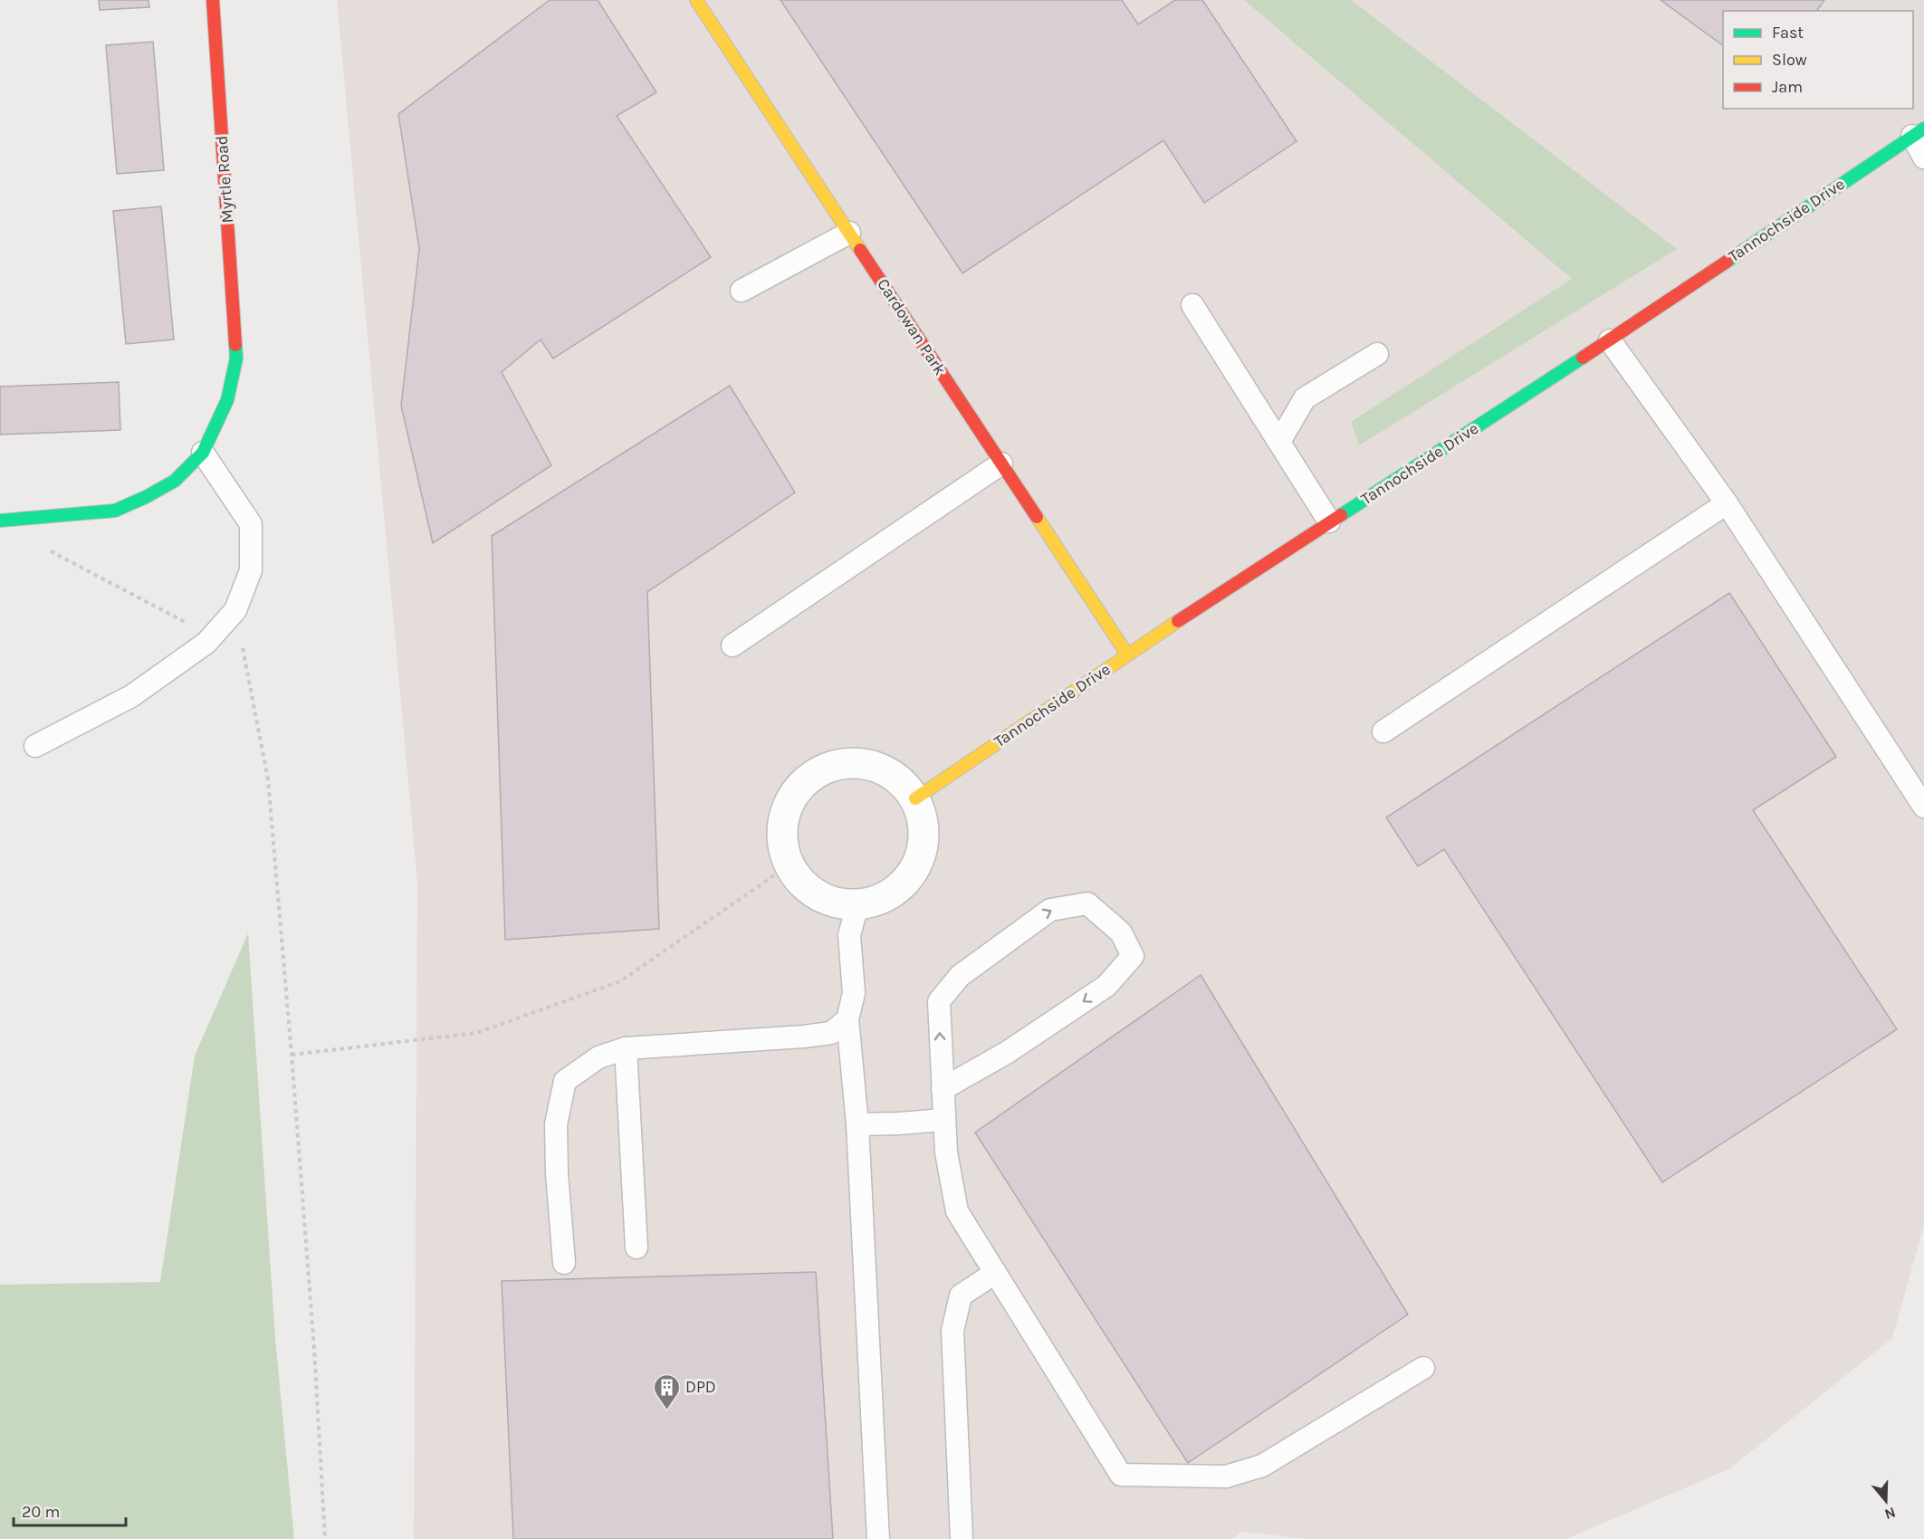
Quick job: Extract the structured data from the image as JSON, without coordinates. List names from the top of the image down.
{
  "streets": {
    "street": ["Myrtle Road", "Tannochside Drive", "Cardowan Park"]
  },
  "crossings": [
    ["Tannochside Drive", "Cardowan Park"]
  ],
  "places": {
    "building": ["DPD"]
  },
  "legend": ["Fast", "Slow", "Jam"],
  "scale_bar": "20 m",
  "north": "bottom"
}
